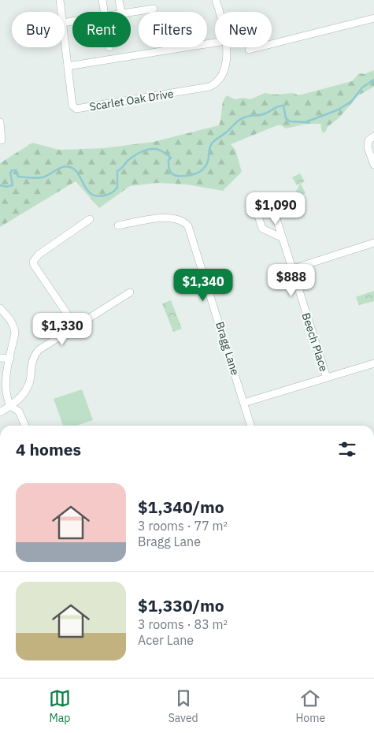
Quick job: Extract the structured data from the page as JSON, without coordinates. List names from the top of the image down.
{
  "streets": {
    "street": ["Scarlet Oak Drive", "Beech Place", "Bragg Lane"]
  },
  "page": {
    "chip": [
      "Buy",
      "Rent",
      "Filters",
      "New"
    ],
    "price": [
      "$1,090",
      "$888",
      "$1,340",
      "$1,330"
    ],
    "heading": "4 homes",
    "list": [
      {
        "name": "$1,340/mo",
        "note": "3 rooms · 77 m² · Bragg Lane"
      },
      {
        "name": "$1,330/mo",
        "note": "3 rooms · 83 m² · Acer Lane"
      }
    ],
    "tabs": ["Map", "Saved", "Home"]
  }
}
